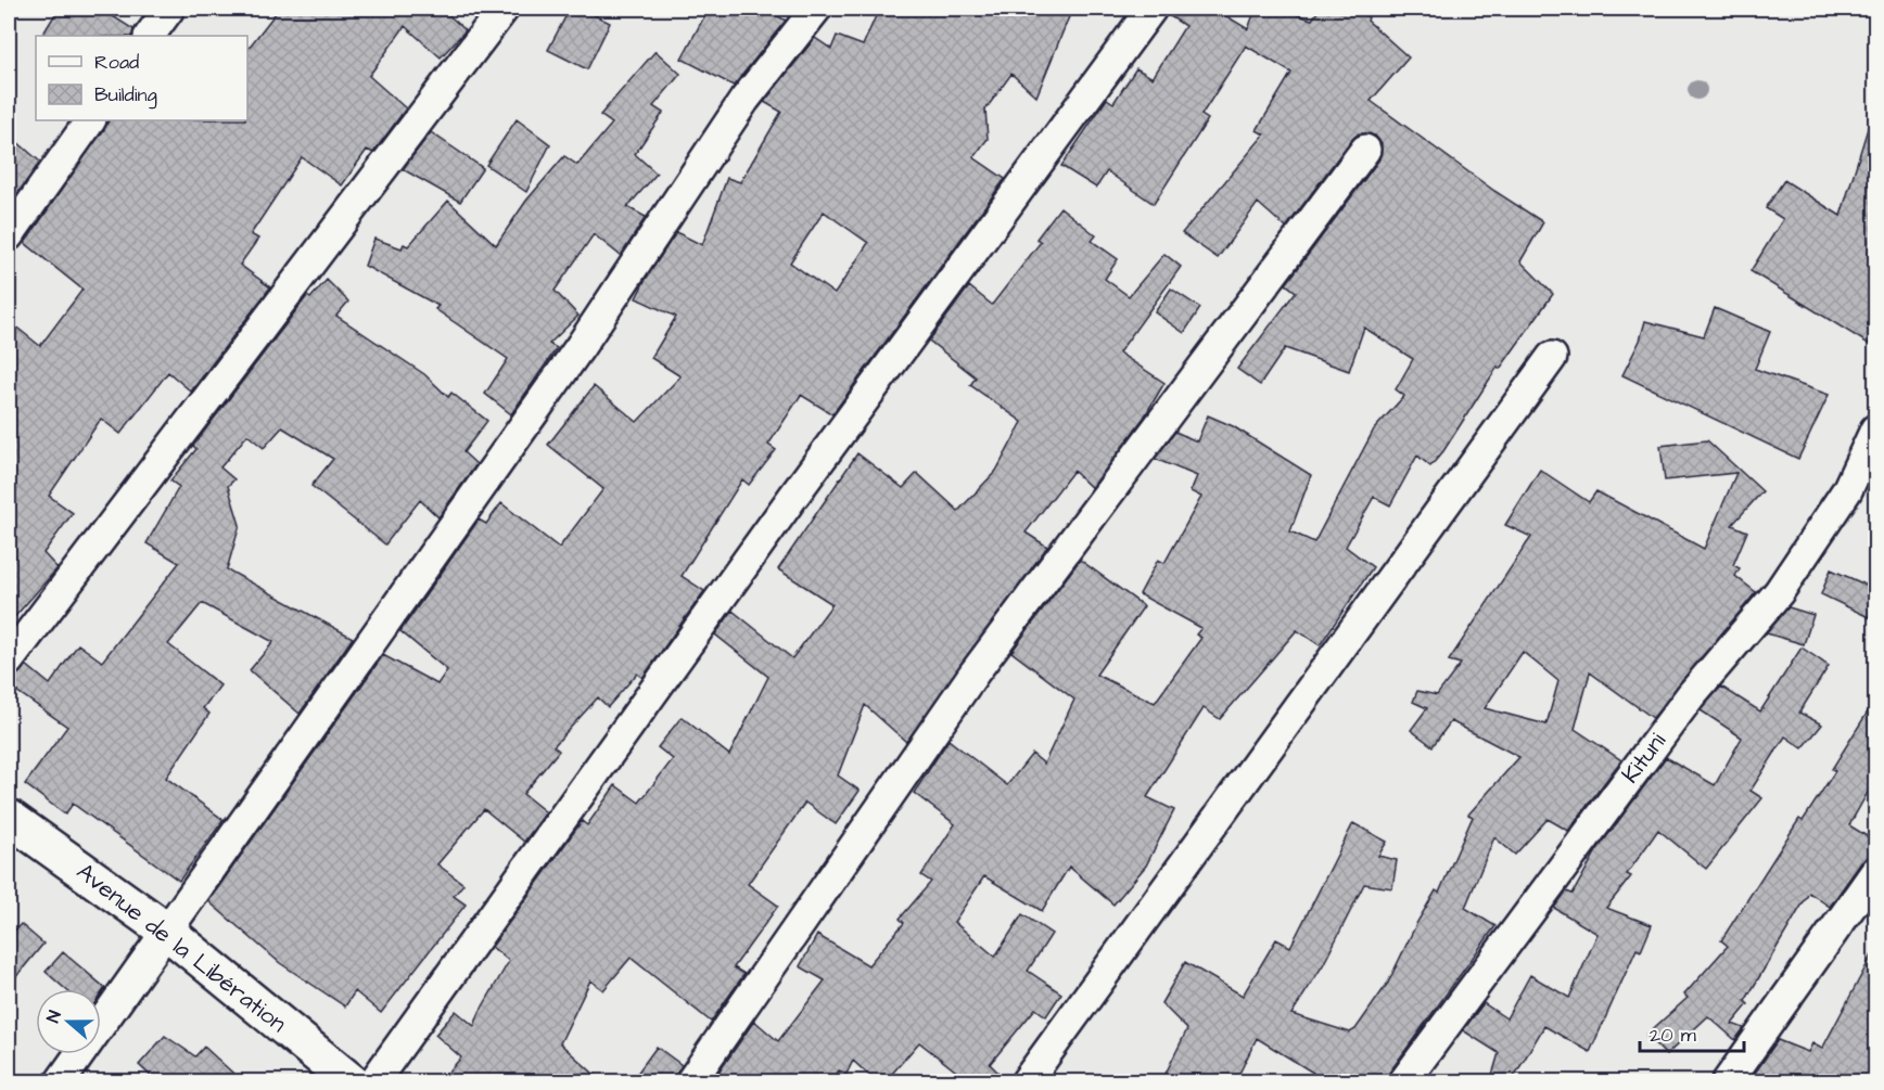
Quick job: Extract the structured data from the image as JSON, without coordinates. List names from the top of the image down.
{
  "streets": {
    "highway": ["Avenue de la Libération"],
    "street": ["Kituni"]
  },
  "legend": ["Road", "Building"],
  "scale_bar": "20 m",
  "north": "left"
}
